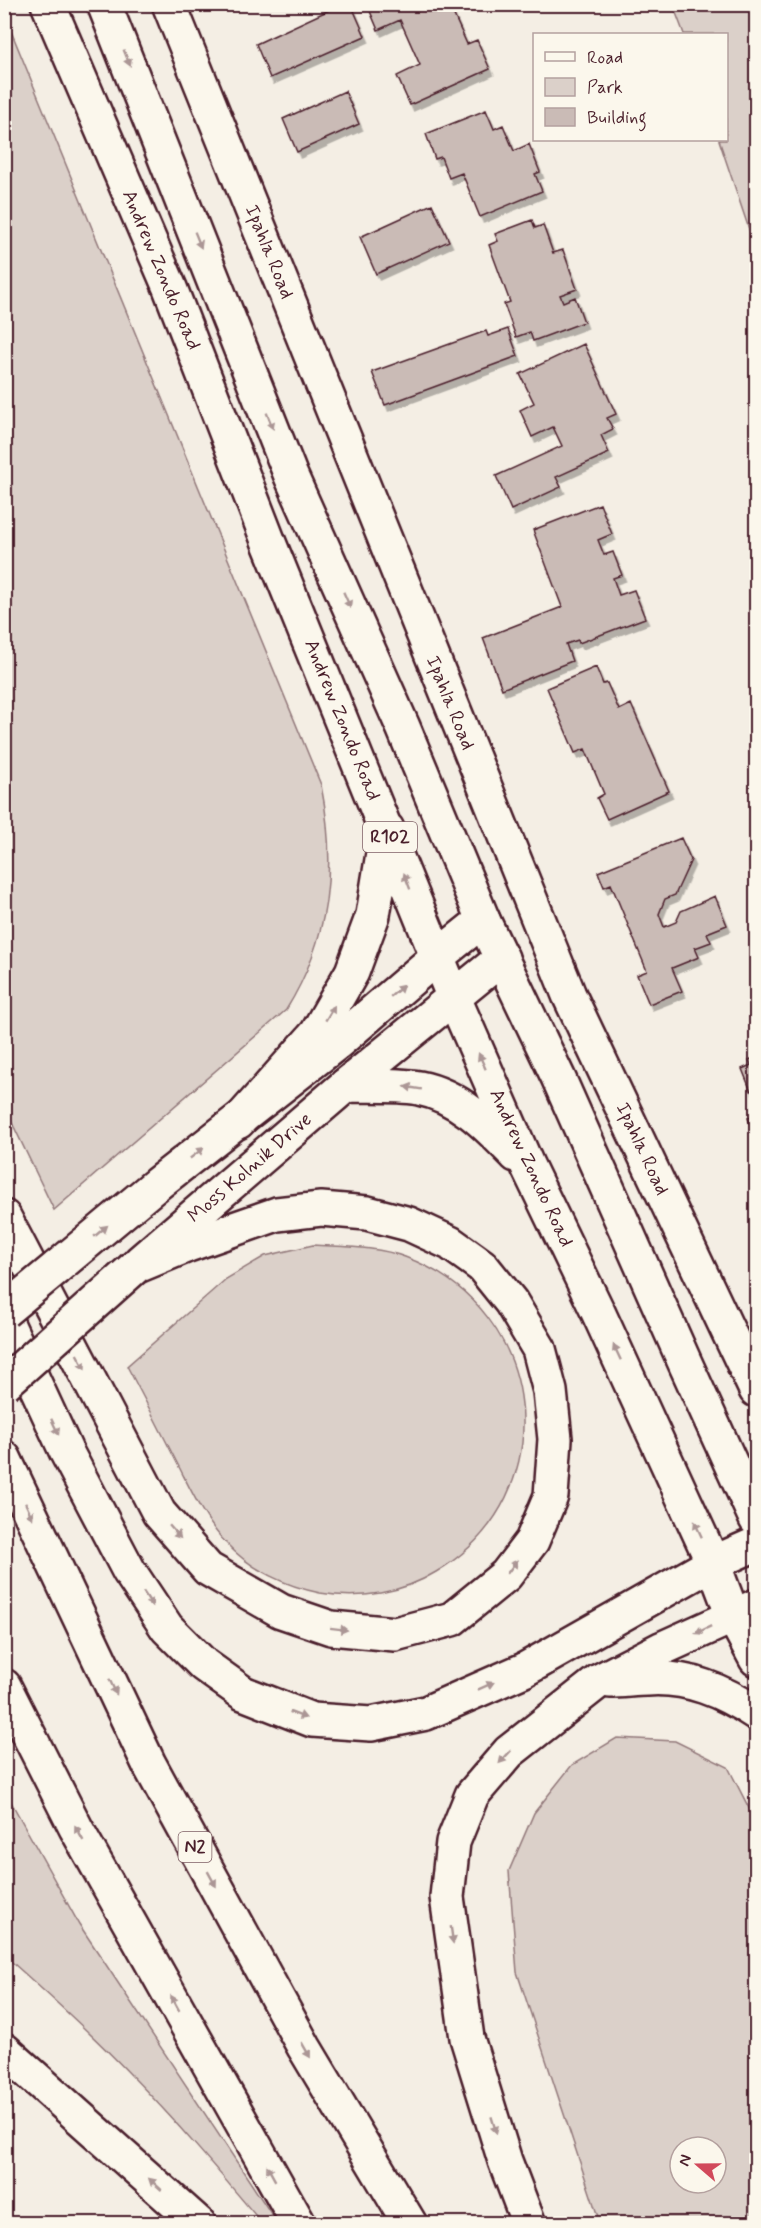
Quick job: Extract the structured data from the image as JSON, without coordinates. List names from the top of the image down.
{
  "streets": {
    "main road": [
      "Ipahla Road",
      "Andrew Zondo Road",
      "R102",
      "Moss Kolnik Drive",
      "N2"
    ]
  },
  "crossings": [
    ["Andrew Zondo Road", "Moss Kolnik Drive"],
    ["R102", "Moss Kolnik Drive"]
  ],
  "legend": ["Road", "Park", "Building"],
  "north": "left"
}
